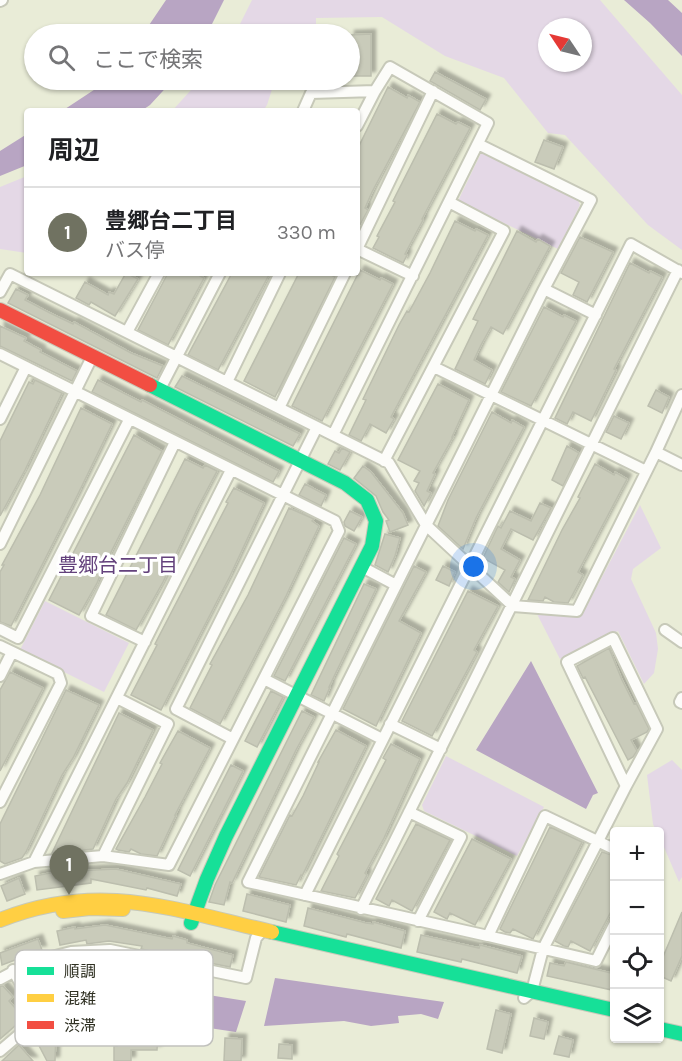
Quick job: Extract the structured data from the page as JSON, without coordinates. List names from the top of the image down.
{
  "districts": ["豊郷台二丁目"],
  "legend": ["順調", "混雑", "渋滞"],
  "north": "top left",
  "page": {
    "search": "ここで検索",
    "heading": "周辺",
    "list": [
      {
        "mark": "1",
        "name": "豊郷台二丁目",
        "note": "バス停",
        "value": "330 m"
      }
    ],
    "map_buttons": ["+", "−"],
    "pins": "1"
  }
}
